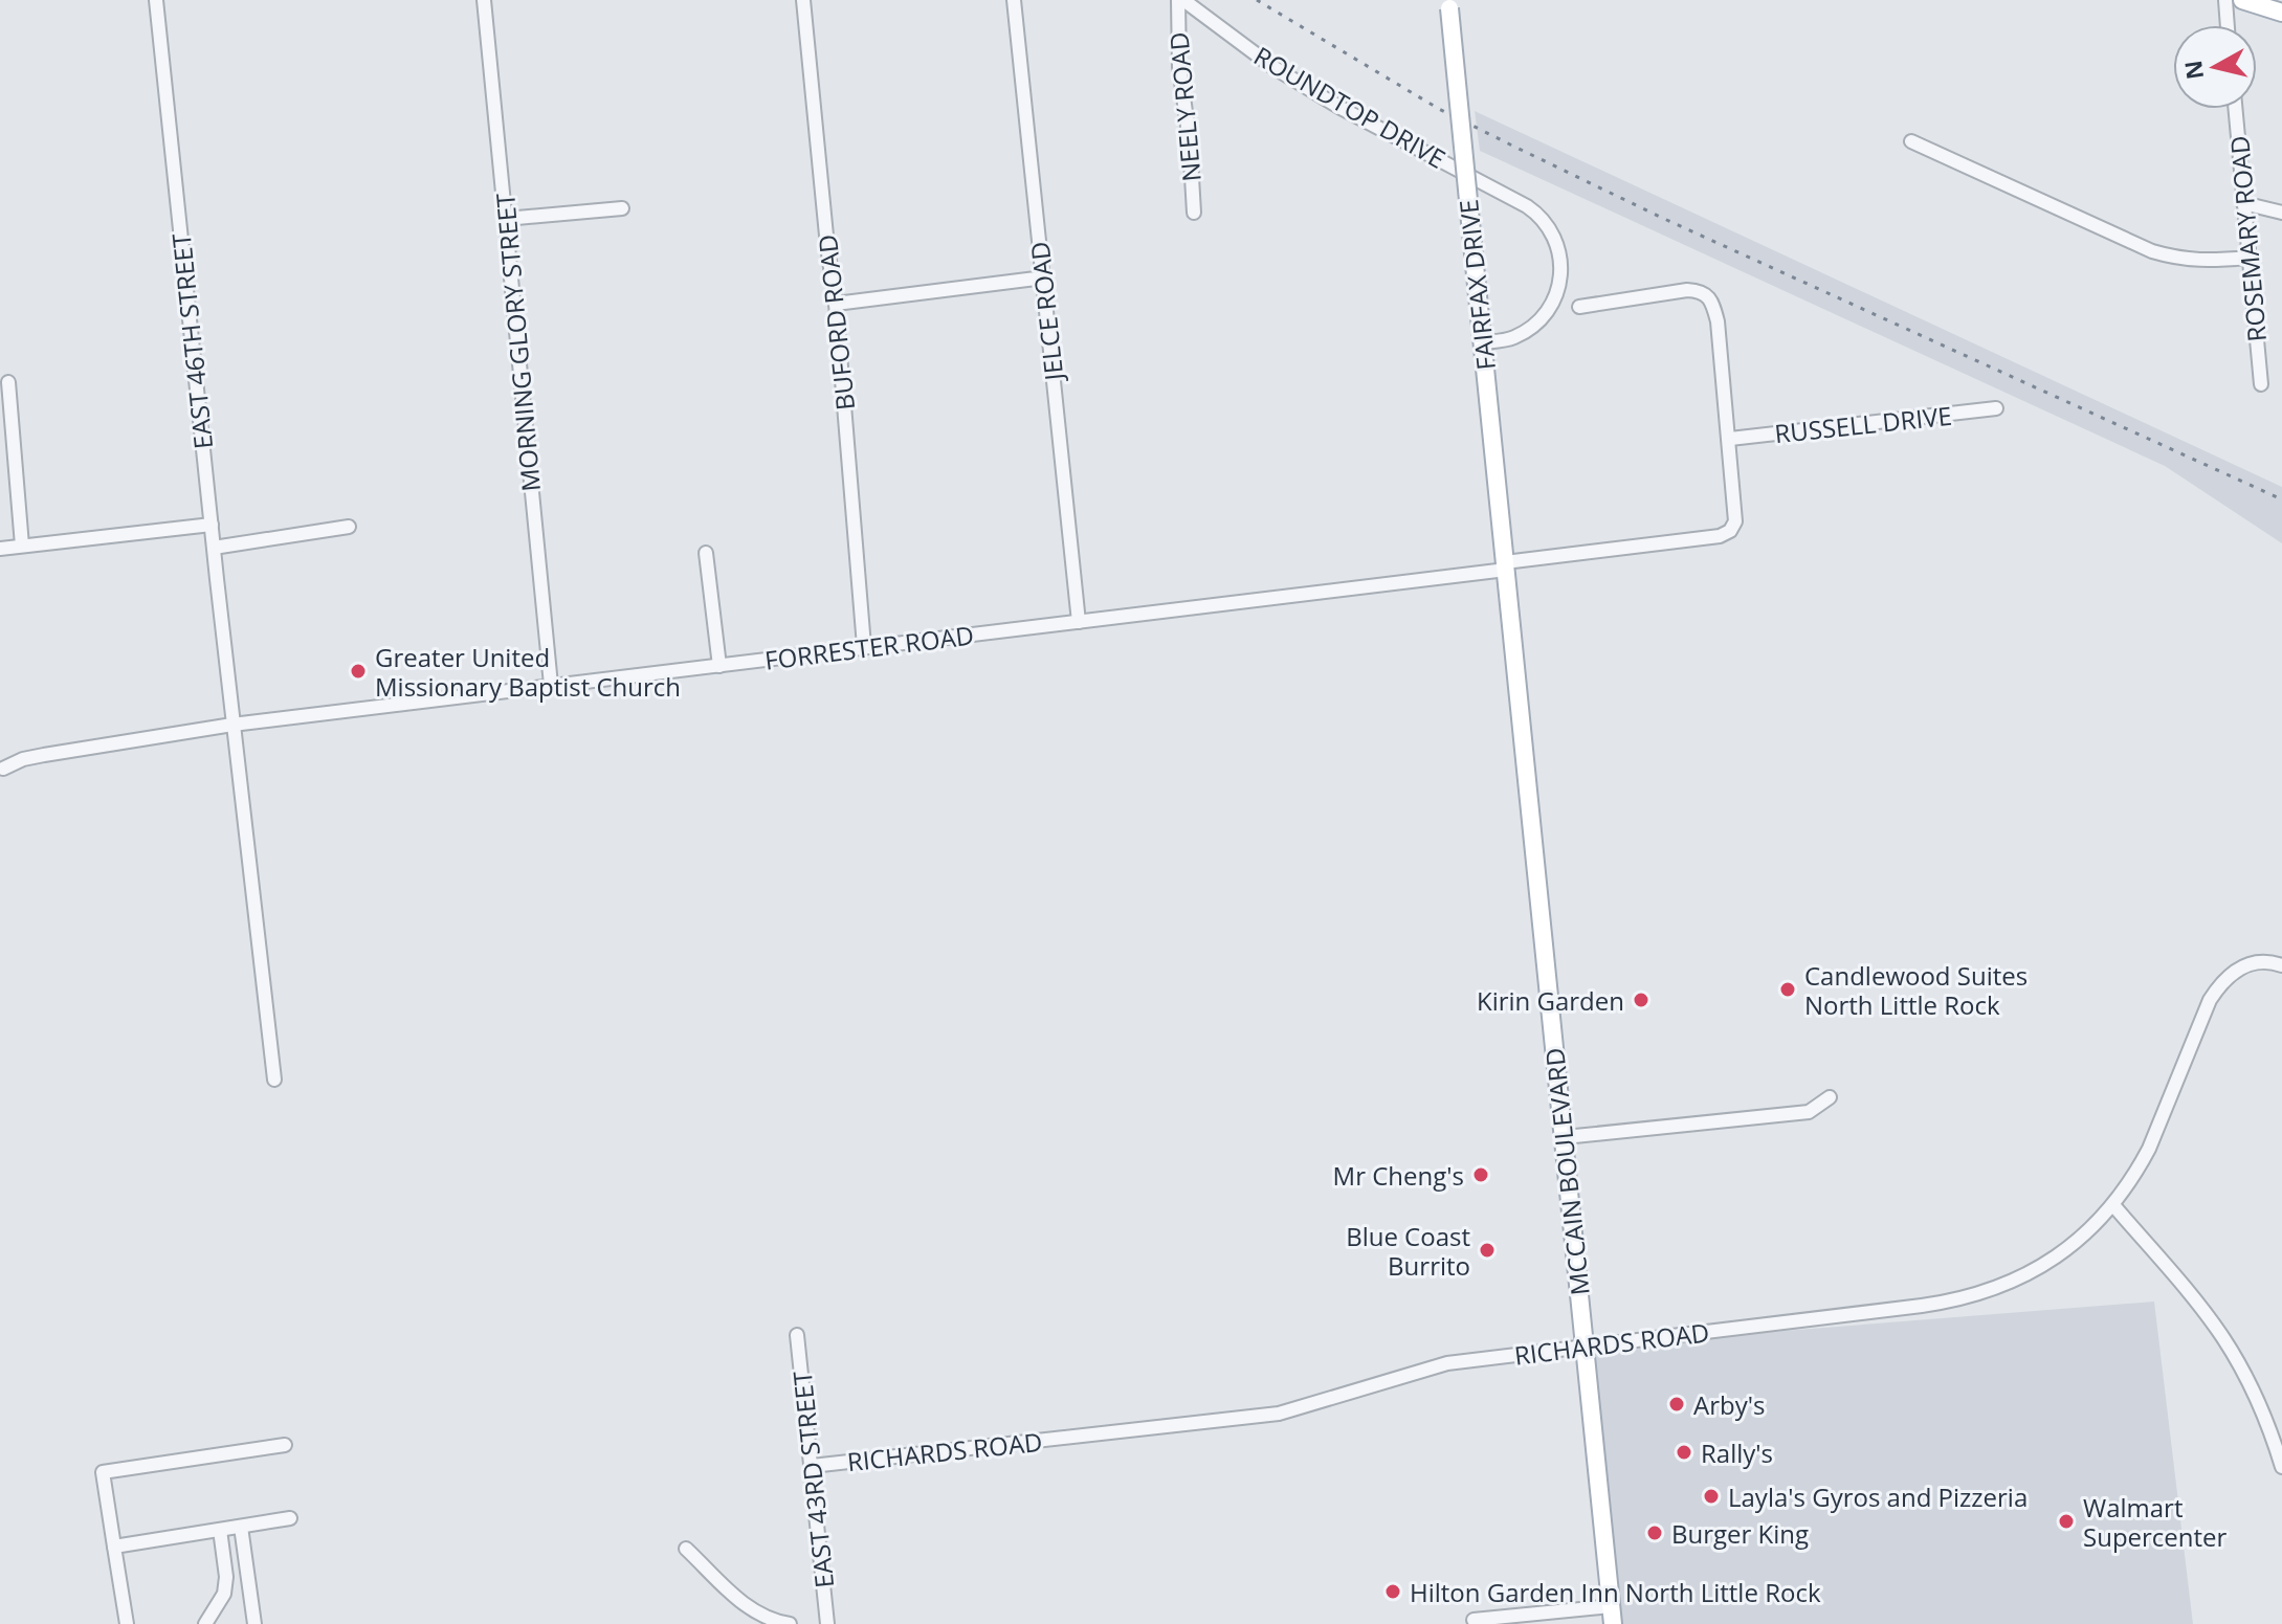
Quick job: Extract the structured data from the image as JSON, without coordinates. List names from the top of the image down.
{
  "streets": {
    "main road": ["FAIRFAX DRIVE", "MCCAIN BOULEVARD"],
    "street": [
      "NEELY ROAD",
      "ROUNDTOP DRIVE",
      "ROSEMARY ROAD",
      "JELCE ROAD",
      "BUFORD ROAD",
      "EAST 46TH STREET",
      "MORNING GLORY STREET",
      "RUSSELL DRIVE",
      "FORRESTER ROAD",
      "RICHARDS ROAD",
      "EAST 43RD STREET"
    ]
  },
  "crossings": [
    ["NEELY ROAD", "ROUNDTOP DRIVE"],
    ["ROUNDTOP DRIVE", "FAIRFAX DRIVE"],
    ["FAIRFAX DRIVE", "FORRESTER ROAD"],
    ["FAIRFAX DRIVE", "MCCAIN BOULEVARD"],
    ["JELCE ROAD", "FORRESTER ROAD"],
    ["BUFORD ROAD", "FORRESTER ROAD"],
    ["EAST 46TH STREET", "FORRESTER ROAD"],
    ["MORNING GLORY STREET", "FORRESTER ROAD"],
    ["RUSSELL DRIVE", "FORRESTER ROAD"],
    ["FORRESTER ROAD", "MCCAIN BOULEVARD"],
    ["MCCAIN BOULEVARD", "RICHARDS ROAD"],
    ["RICHARDS ROAD", "EAST 43RD STREET"]
  ],
  "places": [
    "Greater United Missionary Baptist Church",
    "Candlewood Suites North Little Rock",
    "Kirin Garden",
    "Mr Cheng's",
    "Blue Coast Burrito",
    "Arby's",
    "Rally's",
    "Layla's Gyros and Pizzeria",
    "Walmart Supercenter",
    "Burger King",
    "Hilton Garden Inn North Little Rock"
  ],
  "north": "left"
}
